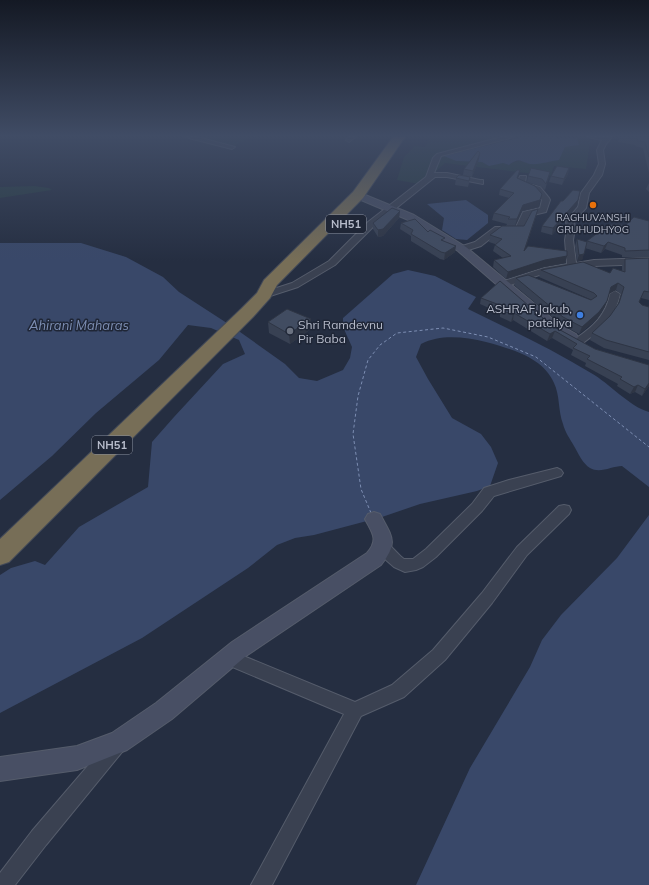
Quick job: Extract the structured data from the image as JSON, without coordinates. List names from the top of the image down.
{
  "streets": {
    "highway": ["NH51"]
  },
  "water": ["Ahirani Maharas"],
  "places": ["RAGHUVANSHI GRUHUDHYOG", "ASHRAF,Jakub, pateliya", "Shri Ramdevnu Pir Baba"]
}
